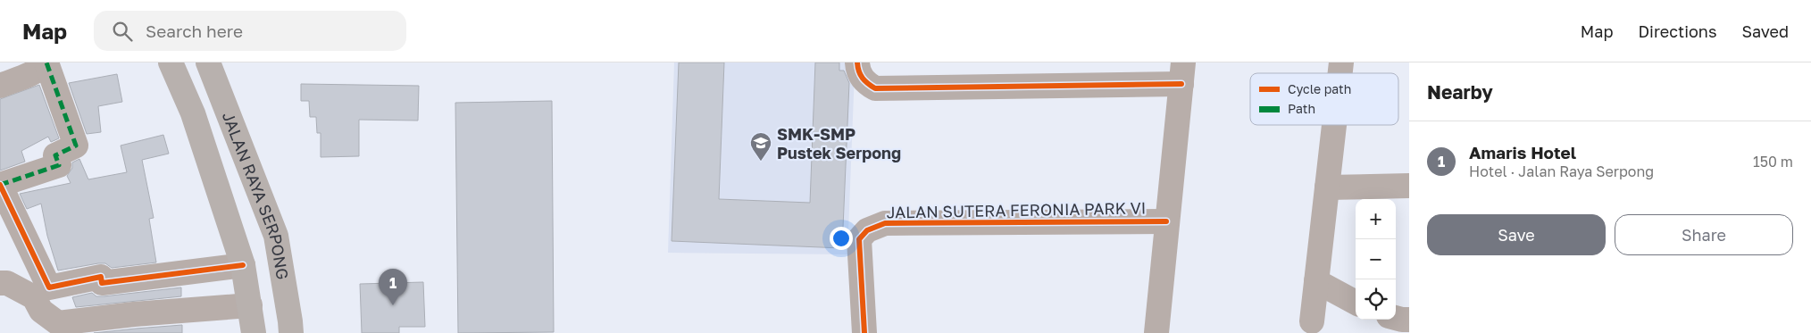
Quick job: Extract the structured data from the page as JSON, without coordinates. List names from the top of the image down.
{
  "streets": {
    "main road": ["JALAN RAYA SERPONG"],
    "street": ["JALAN SUTERA FERONIA PARK VI"]
  },
  "places": {
    "school or university": ["SMK-SMP Pustek Serpong"]
  },
  "legend": ["Cycle path", "Path"],
  "page": {
    "header": "Map",
    "search": "Search here",
    "nav": ["Map", "Directions", "Saved"],
    "heading": "Nearby",
    "list": [
      {
        "mark": "1",
        "name": "Amaris Hotel",
        "note": "Hotel · Jalan Raya Serpong",
        "value": "150 m"
      }
    ],
    "map_buttons": ["+", "−"],
    "buttons": ["Save", "Share"],
    "pins": "1"
  }
}
